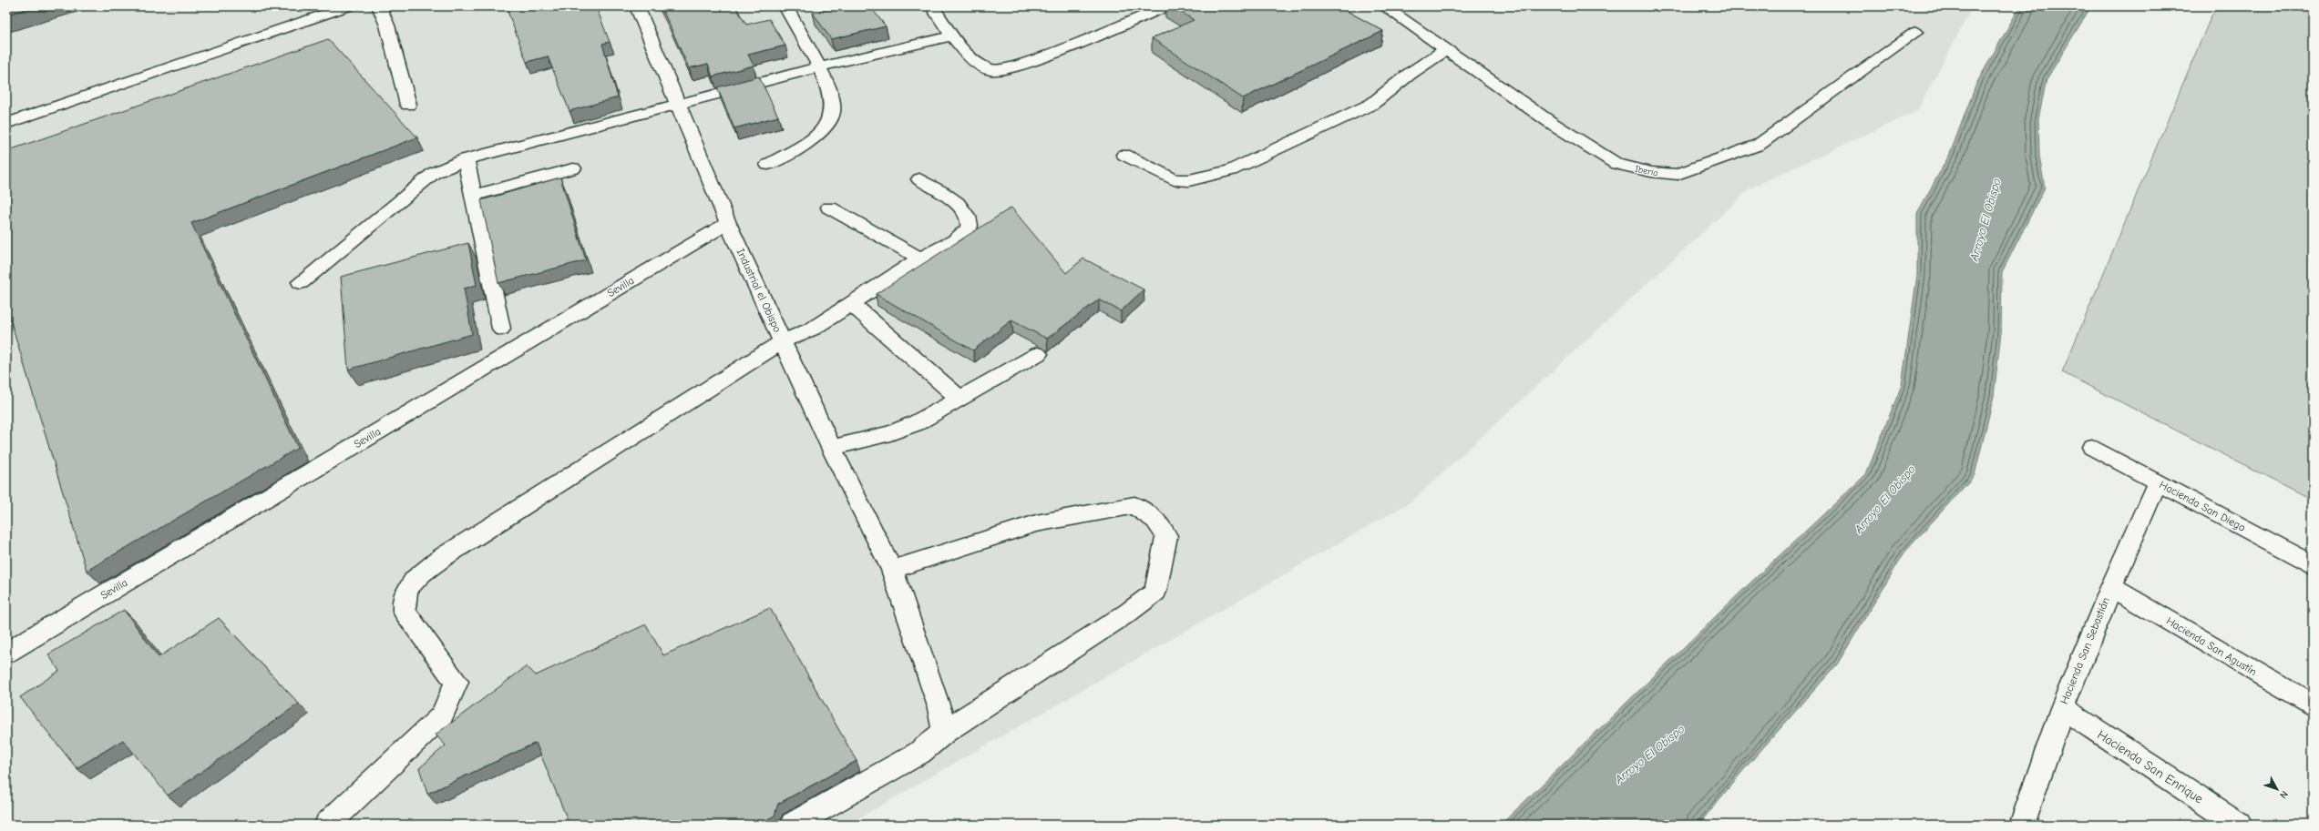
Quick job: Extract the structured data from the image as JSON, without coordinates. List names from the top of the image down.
{
  "streets": {
    "street": [
      "Iberia",
      "Sevilla",
      "Industrial el Obispo",
      "Hacienda San Diego",
      "Hacienda San Agustín",
      "Hacienda San Sebastián",
      "Hacienda San Enrique"
    ]
  },
  "crossings": [
    ["Sevilla", "Industrial el Obispo"],
    ["Hacienda San Diego", "Hacienda San Sebastián"],
    ["Hacienda San Agustín", "Hacienda San Sebastián"],
    ["Hacienda San Sebastián", "Hacienda San Enrique"]
  ],
  "water": ["Arroyo El Obispo"],
  "north": "bottom right"
}
